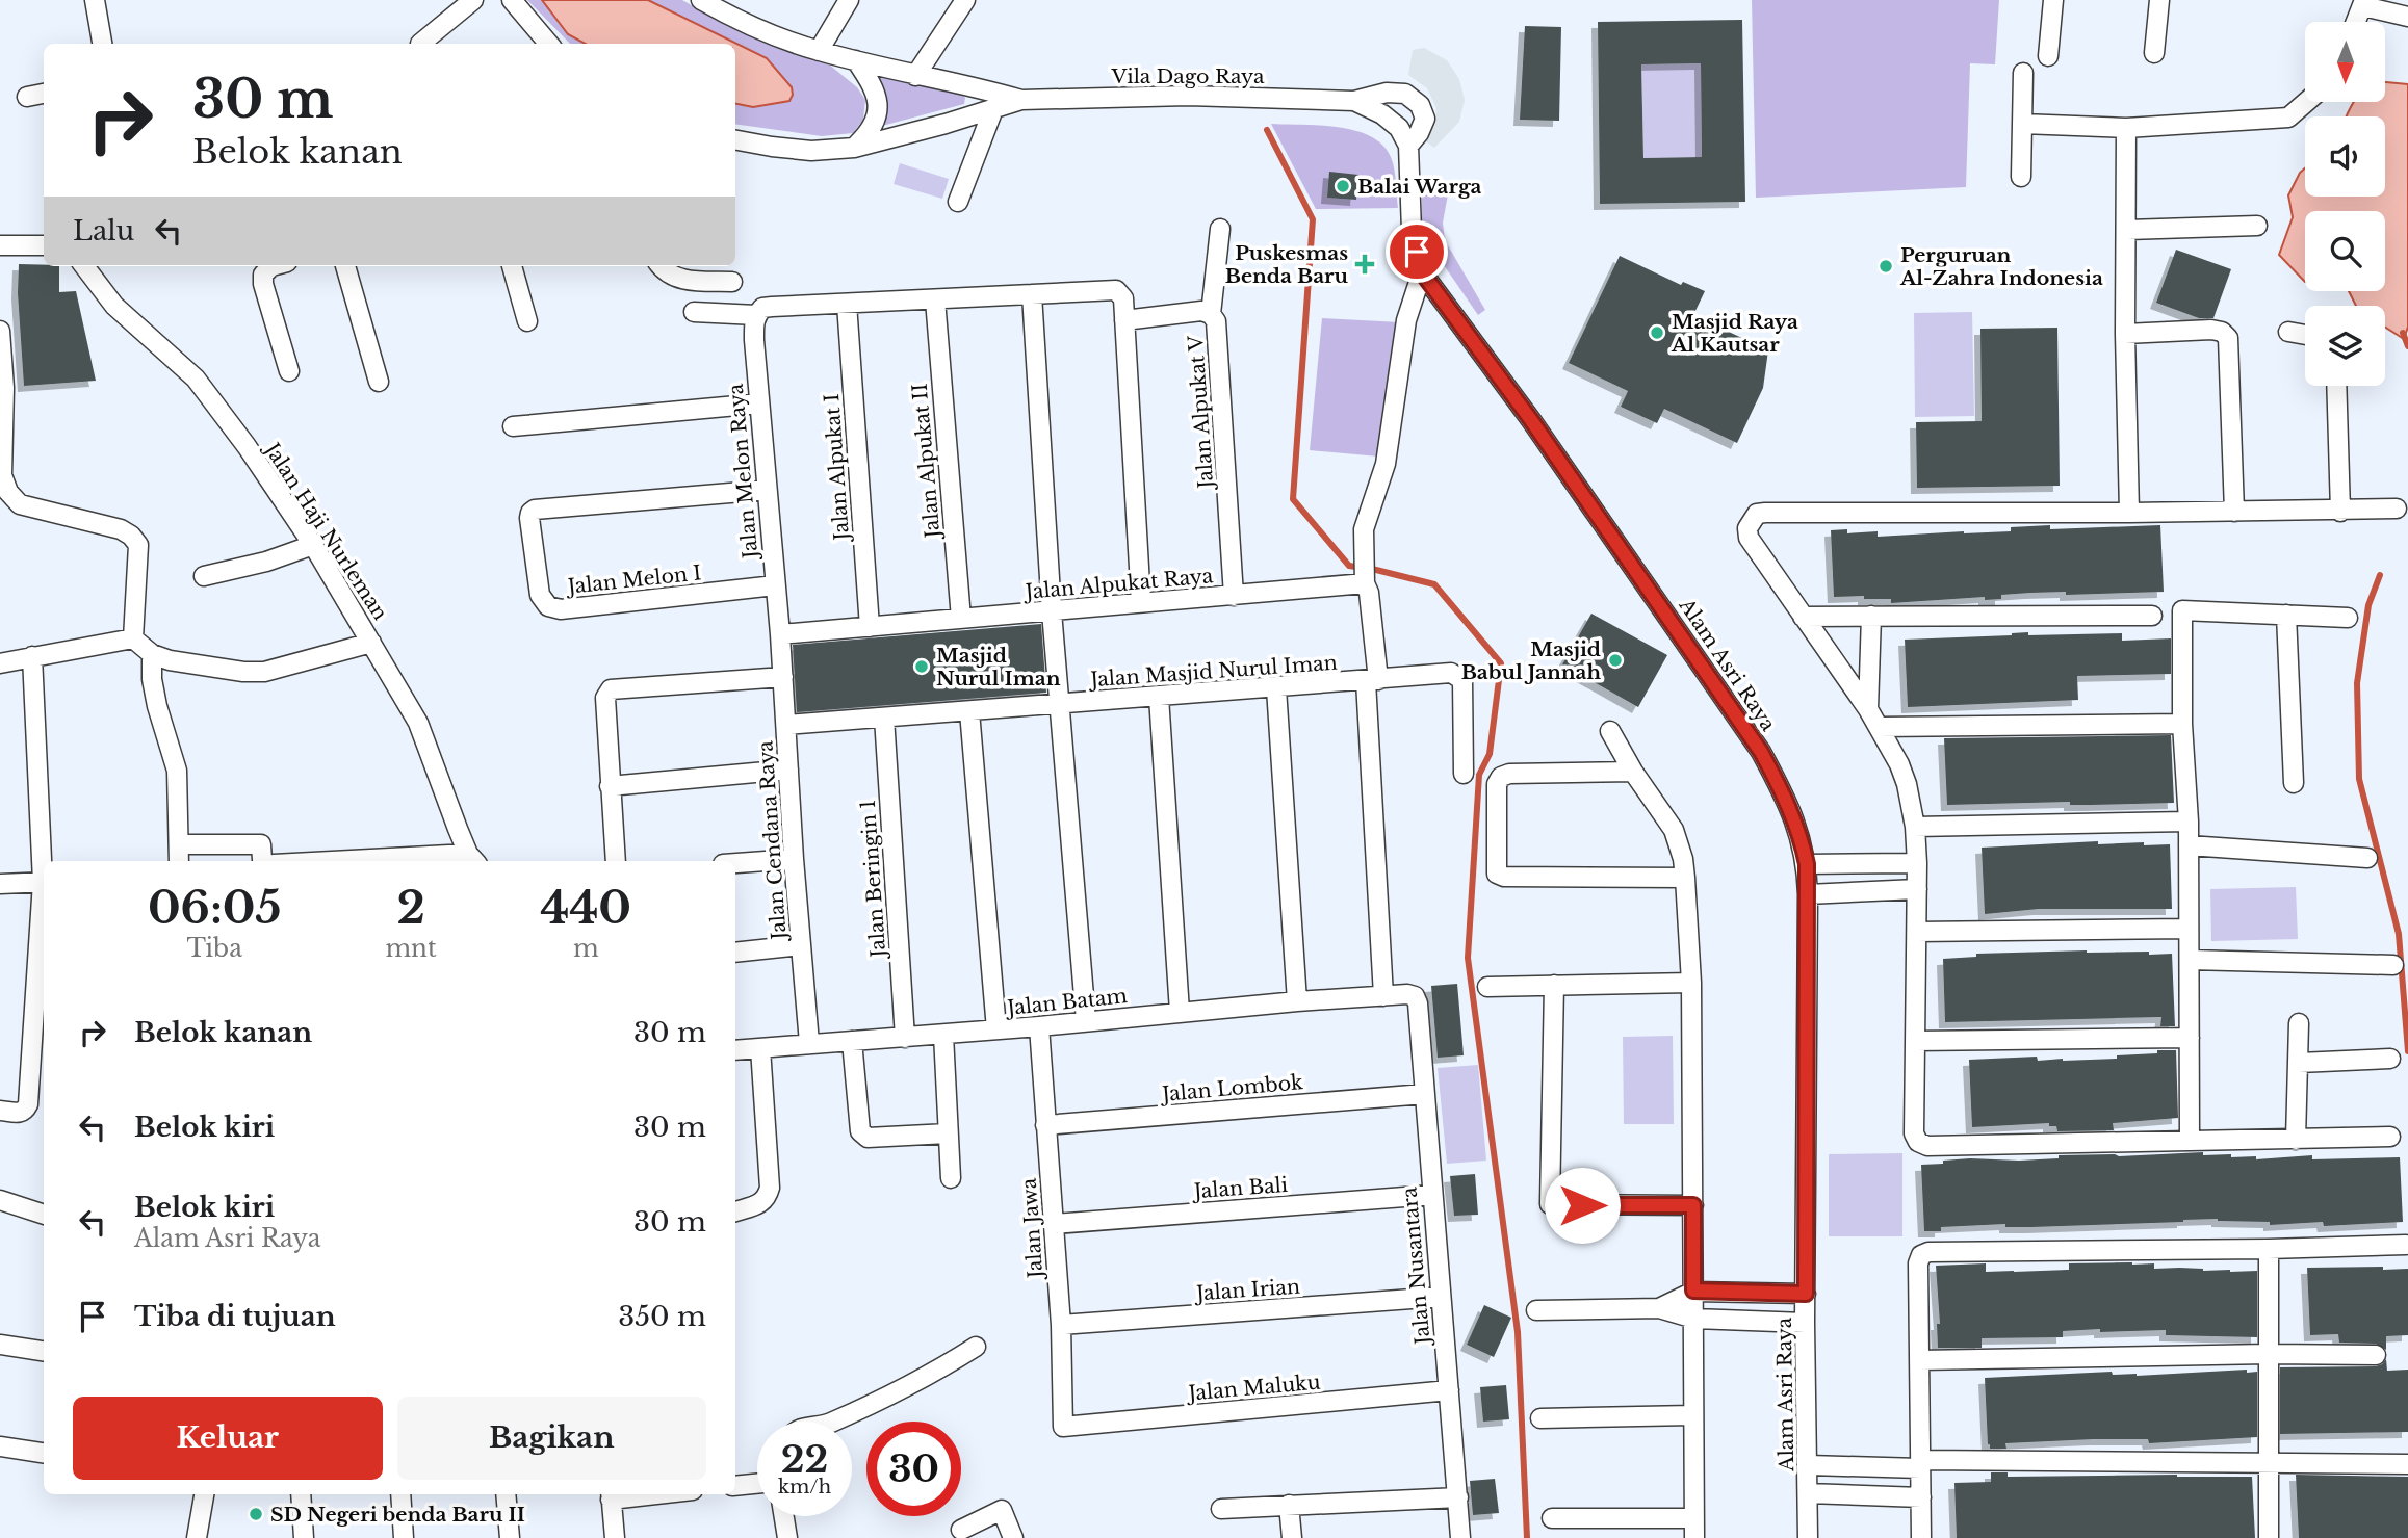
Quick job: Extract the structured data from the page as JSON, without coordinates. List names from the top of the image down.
{
  "streets": {
    "street": [
      "Vila Dago Raya",
      "Jalan Alpukat V",
      "Jalan Alpukat II",
      "Jalan Alpukat I",
      "Jalan Melon Raya",
      "Jalan Haji Nurleman",
      "Jalan Melon I",
      "Jalan Alpukat Raya",
      "Alam Asri Raya",
      "Jalan Masjid Nurul Iman",
      "Jalan Cendana Raya",
      "Jalan Beringin 1",
      "Jalan Batam",
      "Jalan Lombok",
      "Jalan Bali",
      "Jalan Jawa",
      "Jalan Nusantara",
      "Jalan Irian",
      "Jalan Maluku"
    ]
  },
  "crossings": [
    ["Vila Dago Raya", "Alam Asri Raya"],
    ["Jalan Alpukat V", "Jalan Alpukat Raya"],
    ["Jalan Alpukat II", "Jalan Alpukat Raya"],
    ["Jalan Alpukat I", "Jalan Alpukat Raya"],
    ["Jalan Melon Raya", "Jalan Melon I"],
    ["Jalan Melon Raya", "Jalan Alpukat Raya"],
    ["Jalan Melon Raya", "Jalan Cendana Raya"],
    ["Jalan Alpukat Raya", "Jalan Cendana Raya"],
    ["Jalan Masjid Nurul Iman", "Jalan Cendana Raya"],
    ["Jalan Masjid Nurul Iman", "Jalan Beringin 1"],
    ["Jalan Cendana Raya", "Jalan Batam"],
    ["Jalan Beringin 1", "Jalan Batam"],
    ["Jalan Batam", "Jalan Jawa"],
    ["Jalan Batam", "Jalan Nusantara"],
    ["Jalan Lombok", "Jalan Jawa"],
    ["Jalan Lombok", "Jalan Nusantara"],
    ["Jalan Bali", "Jalan Jawa"],
    ["Jalan Bali", "Jalan Nusantara"],
    ["Jalan Jawa", "Jalan Irian"],
    ["Jalan Jawa", "Jalan Maluku"],
    ["Jalan Nusantara", "Jalan Irian"],
    ["Jalan Nusantara", "Jalan Maluku"]
  ],
  "places": {
    "other": [
      "Balai Warga",
      "Perguruan Al-Zahra Indonesia",
      "Masjid Raya Al Kautsar",
      "Masjid Babul Jannah",
      "Masjid Nurul Iman",
      "SD Negeri benda Baru II"
    ],
    "health": ["Puskesmas Benda Baru"]
  },
  "north": "bottom",
  "page": {
    "turn": ["30 m", "Belok kanan"],
    "then": "Lalu",
    "eta": [
      "06:05",
      "Tiba",
      "2",
      "mnt",
      "440",
      "m"
    ],
    "list": [
      {
        "name": "Belok kanan",
        "value": "30 m"
      },
      {
        "name": "Belok kiri",
        "value": "30 m"
      },
      {
        "name": "Belok kiri",
        "note": "Alam Asri Raya",
        "value": "30 m"
      },
      {
        "name": "Tiba di tujuan",
        "value": "350 m"
      }
    ],
    "buttons": ["Keluar", "Bagikan"],
    "speed": "22 km/h",
    "limit": "30"
  }
}
